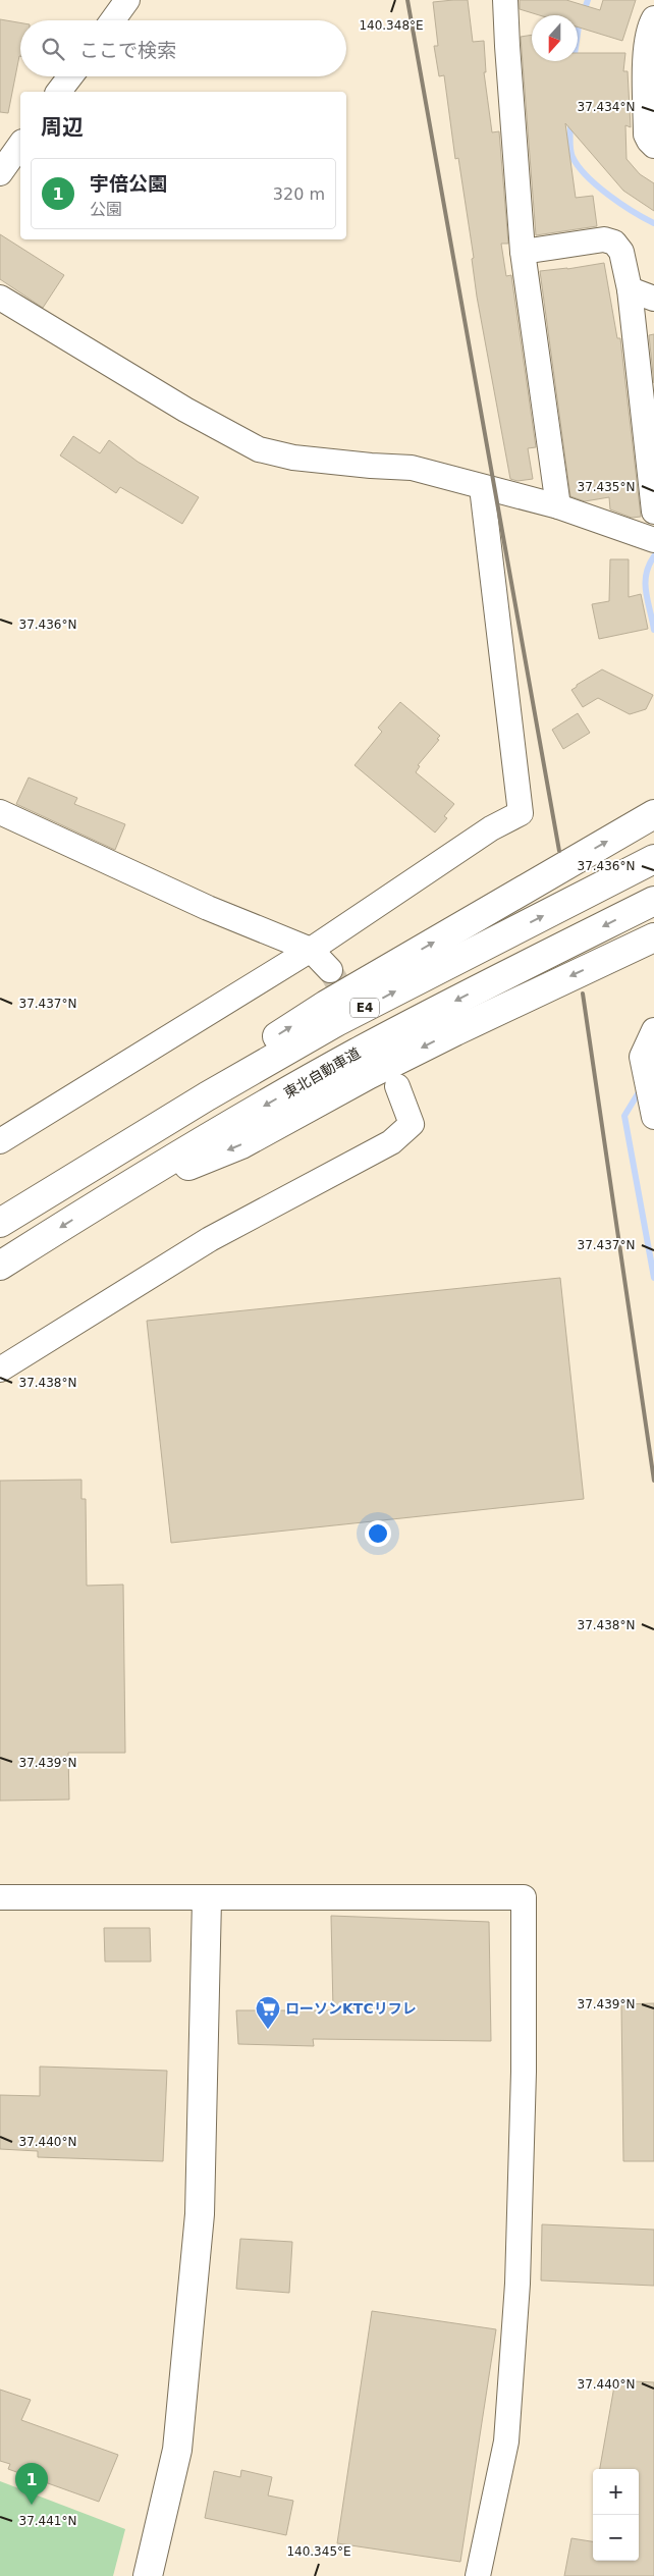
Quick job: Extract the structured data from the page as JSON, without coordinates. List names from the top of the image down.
{
  "streets": {
    "main road": ["E4", "東北自動車道"]
  },
  "places": {
    "supermarket": ["ローソンKTCリフレ"]
  },
  "north": "bottom",
  "page": {
    "search": "ここで検索",
    "heading": "周辺",
    "list": [
      {
        "mark": "1",
        "name": "宇倍公園",
        "note": "公園",
        "value": "320 m"
      }
    ],
    "pins": "1",
    "map_buttons": ["+", "−"]
  },
  "coordinates": [
    "140.348°E",
    "37.434°N",
    "37.435°N",
    "37.436°N",
    "37.437°N",
    "37.438°N",
    "37.439°N",
    "37.440°N",
    "37.441°N",
    "140.345°E"
  ]
}
